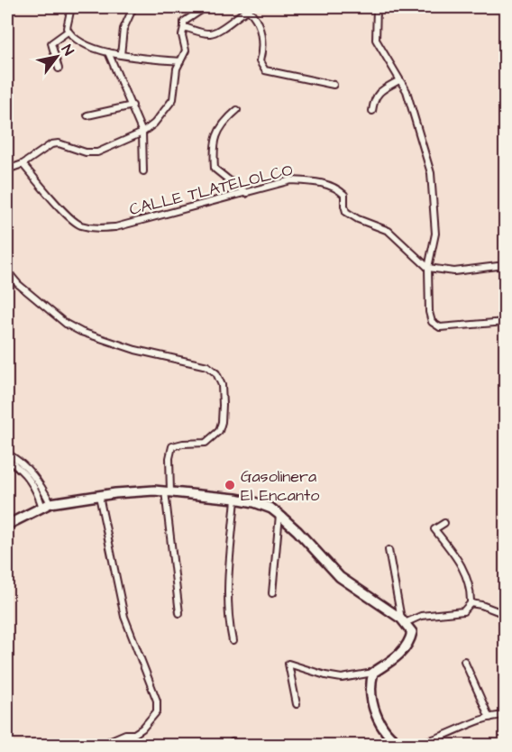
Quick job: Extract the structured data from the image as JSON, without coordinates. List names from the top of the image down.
{
  "streets": {
    "street": ["CALLE TLATELOLCO"]
  },
  "places": ["Gasolinera El Encanto"],
  "north": "top right"
}
